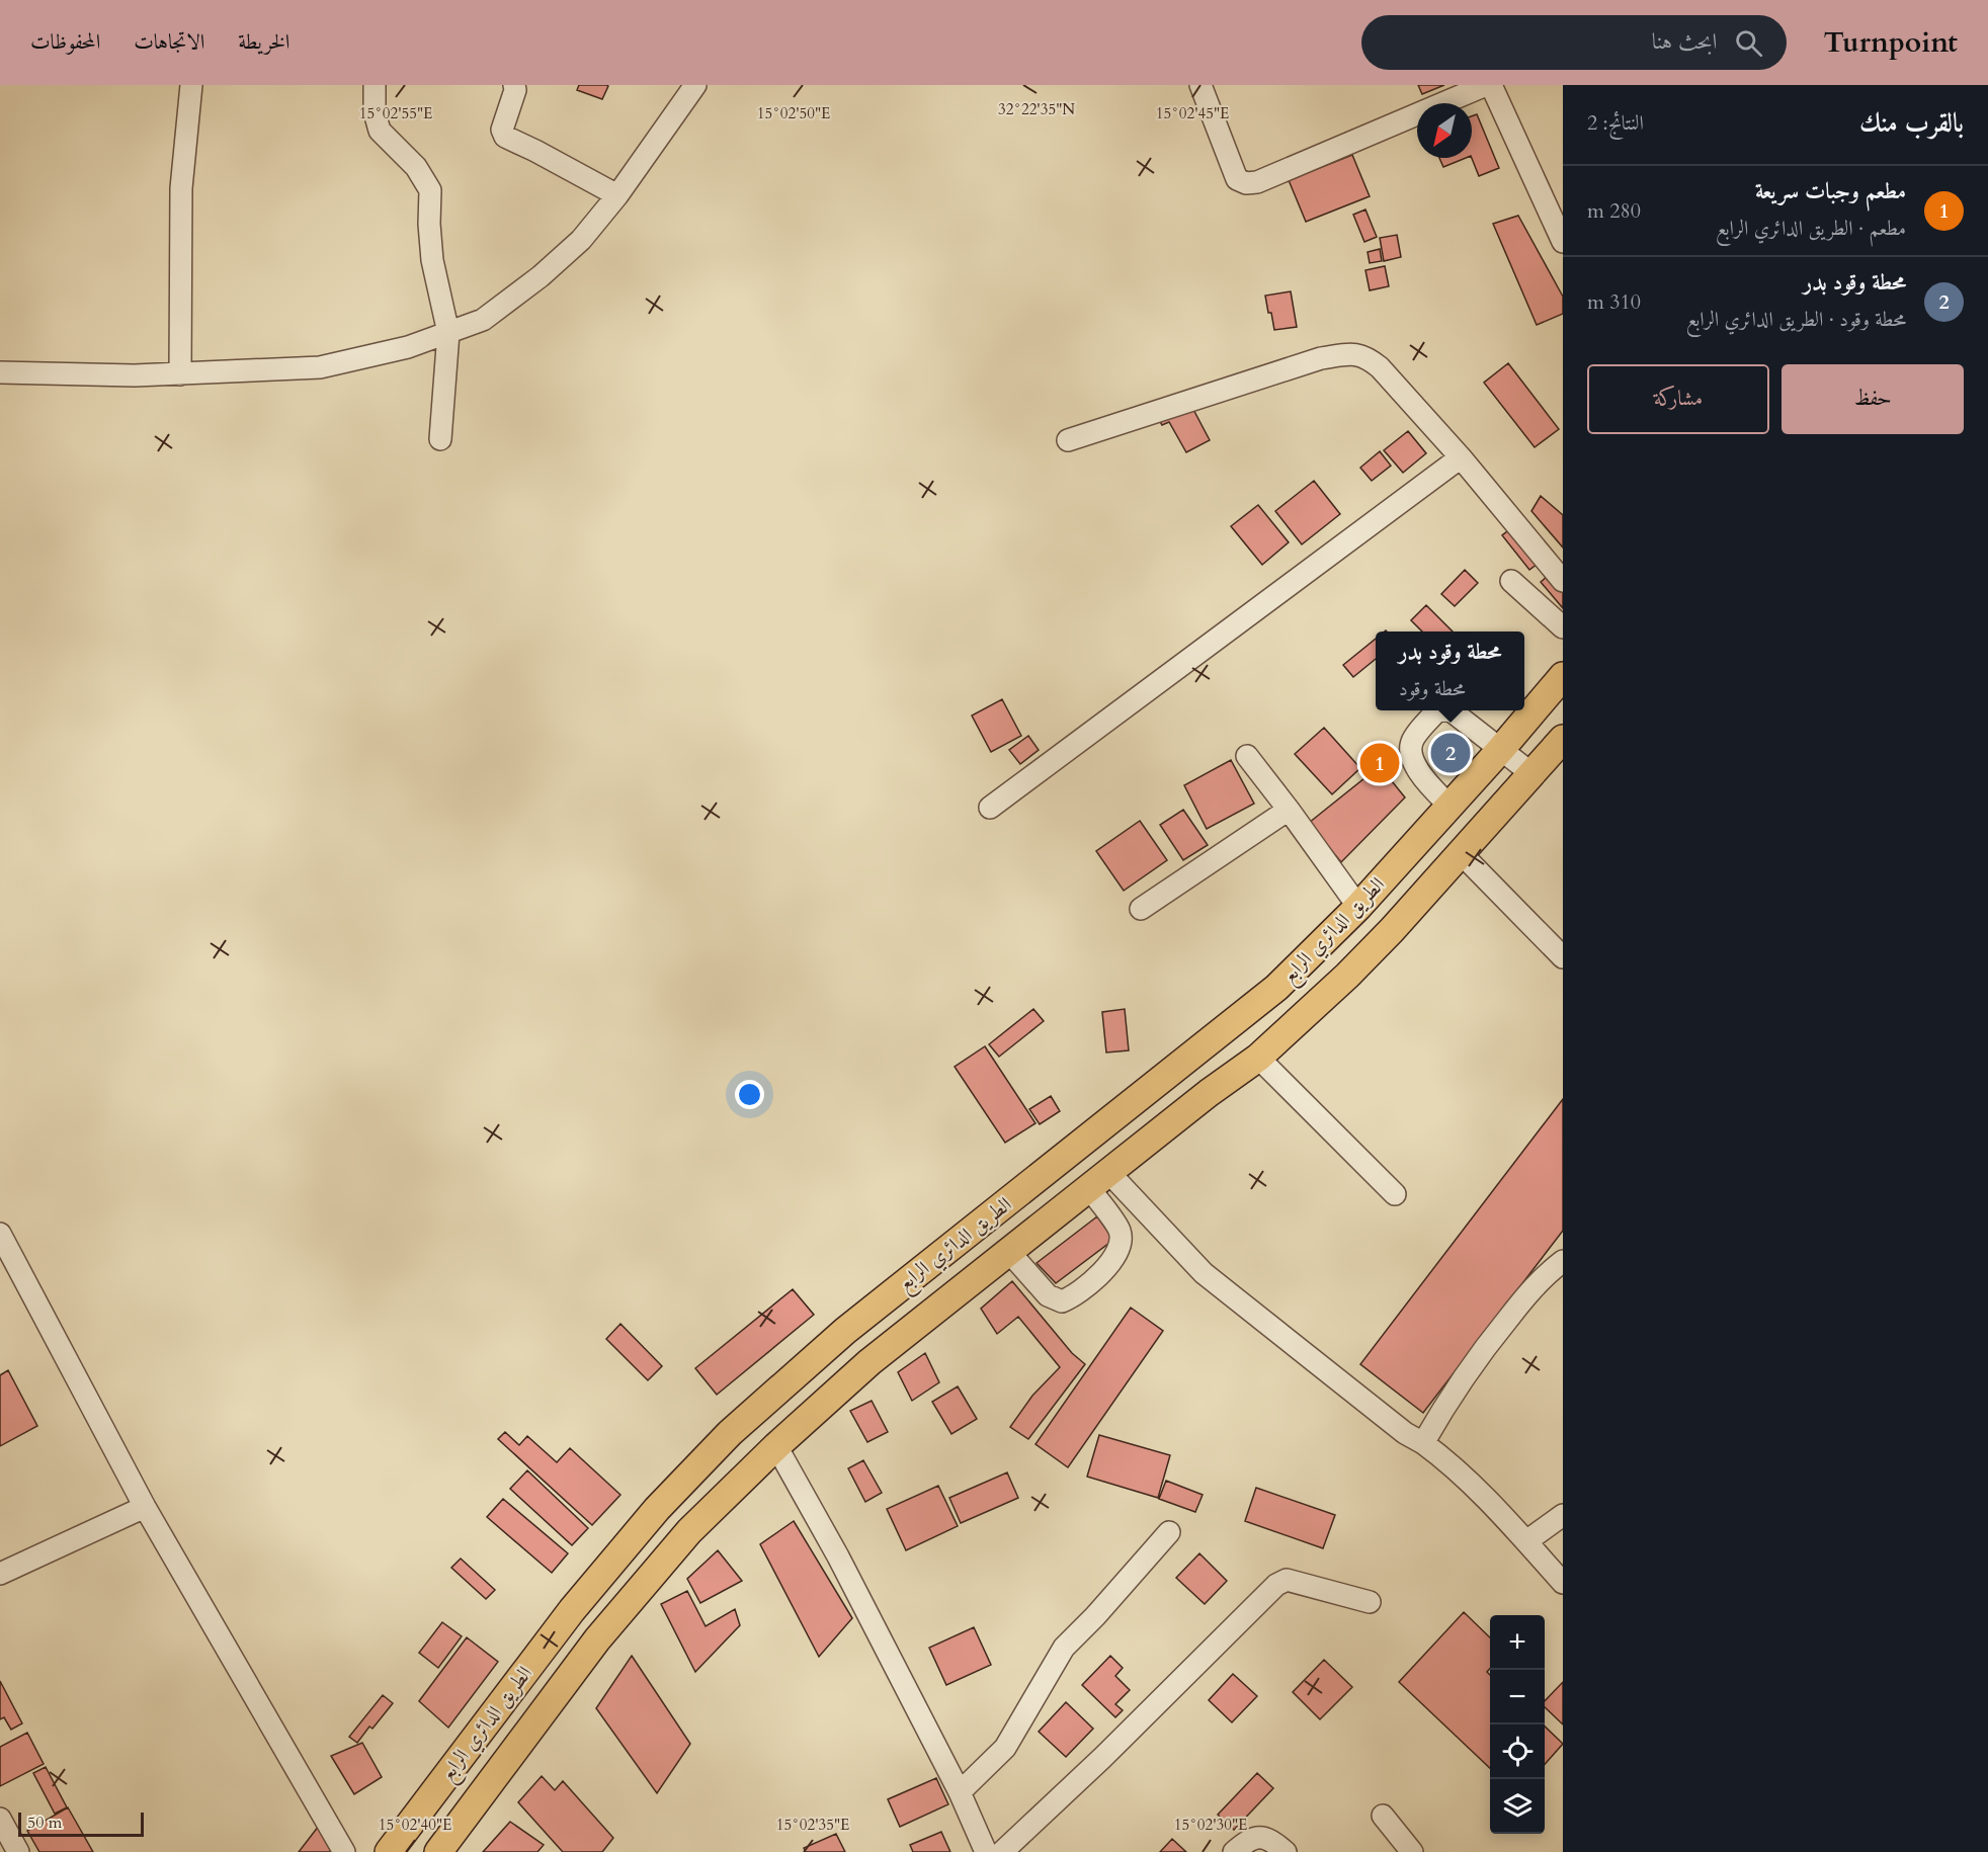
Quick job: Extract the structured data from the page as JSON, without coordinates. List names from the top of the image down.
{
  "streets": {
    "main road": ["الطريق الدائري الرابع"]
  },
  "scale_bar": "50 m",
  "north": "bottom left",
  "page": {
    "header": "Turnpoint",
    "search": "ابحث هنا",
    "nav": ["الخريطة", "الاتجاهات", "المحفوظات"],
    "heading": ["بالقرب منك", "النتائج: 2"],
    "list": [
      {
        "mark": "1",
        "name": "مطعم وجبات سريعة",
        "note": "مطعم · الطريق الدائري الرابع",
        "value": "280 m"
      },
      {
        "mark": "2",
        "name": "محطة وقود بدر",
        "note": "محطة وقود · الطريق الدائري الرابع",
        "value": "310 m"
      }
    ],
    "buttons": ["حفظ", "مشاركة"],
    "popup": ["محطة وقود بدر", "محطة وقود"],
    "pins": ["2", "1"],
    "map_buttons": ["+", "−"],
    "scale": "50 m"
  },
  "coordinates": [
    "32°22'35\"N",
    "15°02'55\"E",
    "15°02'50\"E",
    "15°02'45\"E",
    "15°02'40\"E",
    "15°02'35\"E",
    "15°02'30\"E"
  ]
}
